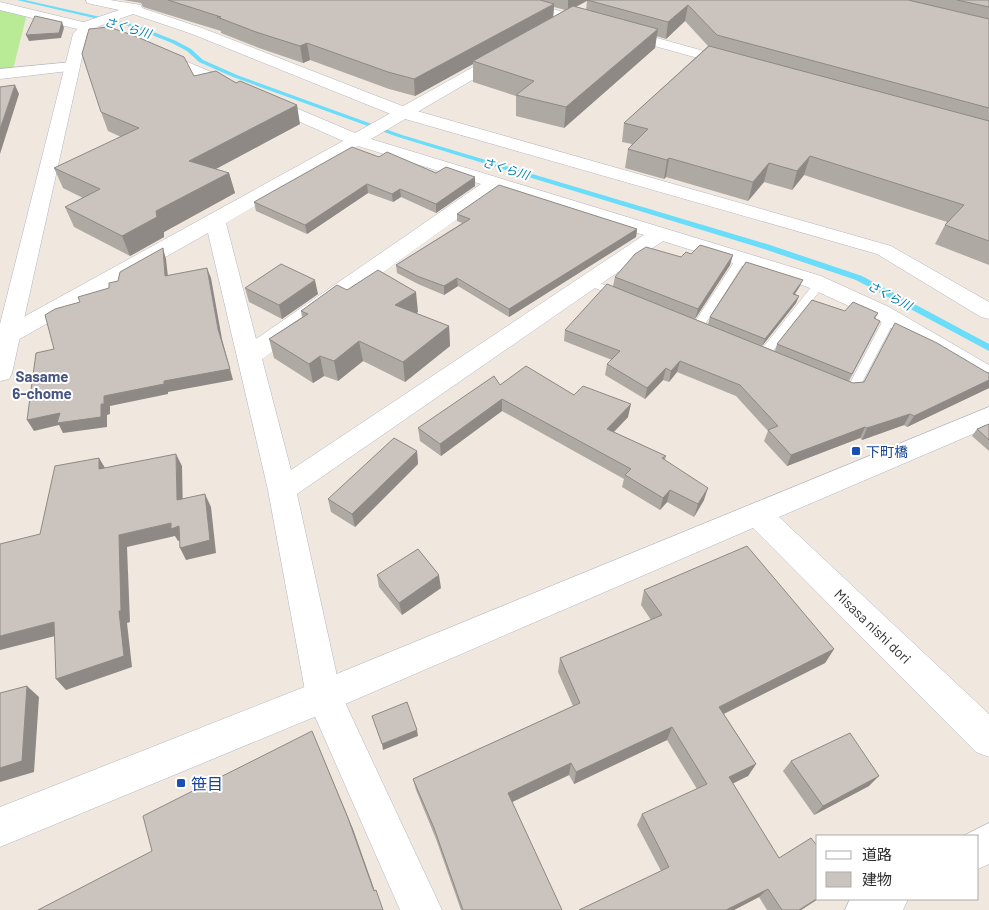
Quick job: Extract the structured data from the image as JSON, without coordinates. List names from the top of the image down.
{
  "streets": {
    "street": ["Misasa nishi dori"]
  },
  "districts": ["Sasame 6-chome"],
  "water": ["さくら川"],
  "places": {
    "transit": ["下町橋", "笹目"]
  },
  "legend": ["道路", "建物"]
}
